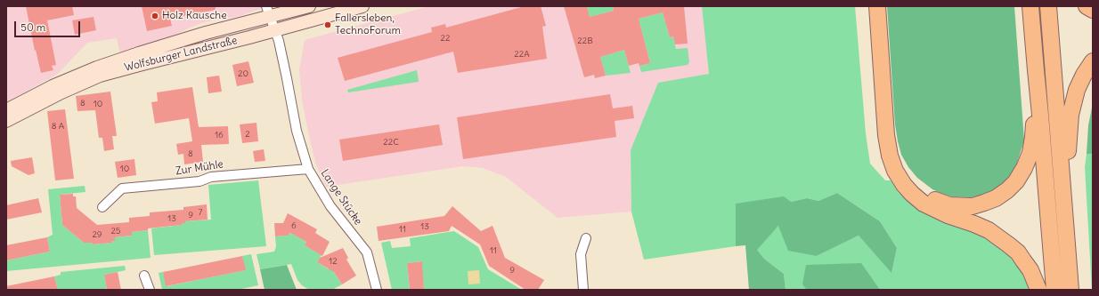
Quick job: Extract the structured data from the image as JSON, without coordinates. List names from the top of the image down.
{
  "streets": {
    "street": ["Wolfsburger Landstraße", "Zur Mühle", "Lange Stücke"]
  },
  "crossings": [
    ["Wolfsburger Landstraße", "Lange Stücke"],
    ["Zur Mühle", "Lange Stücke"]
  ],
  "places": ["Holz Kausche", "Fallersleben, TechnoForum"],
  "house_numbers": [
    "22",
    "22B",
    "22A",
    "20",
    "8",
    "10",
    "8 A",
    "2",
    "16",
    "22C",
    "8",
    "10",
    "7",
    "9",
    "13",
    "6",
    "13",
    "11",
    "25",
    "29",
    "11",
    "12",
    "9"
  ],
  "scale_bar": "50 m"
}
